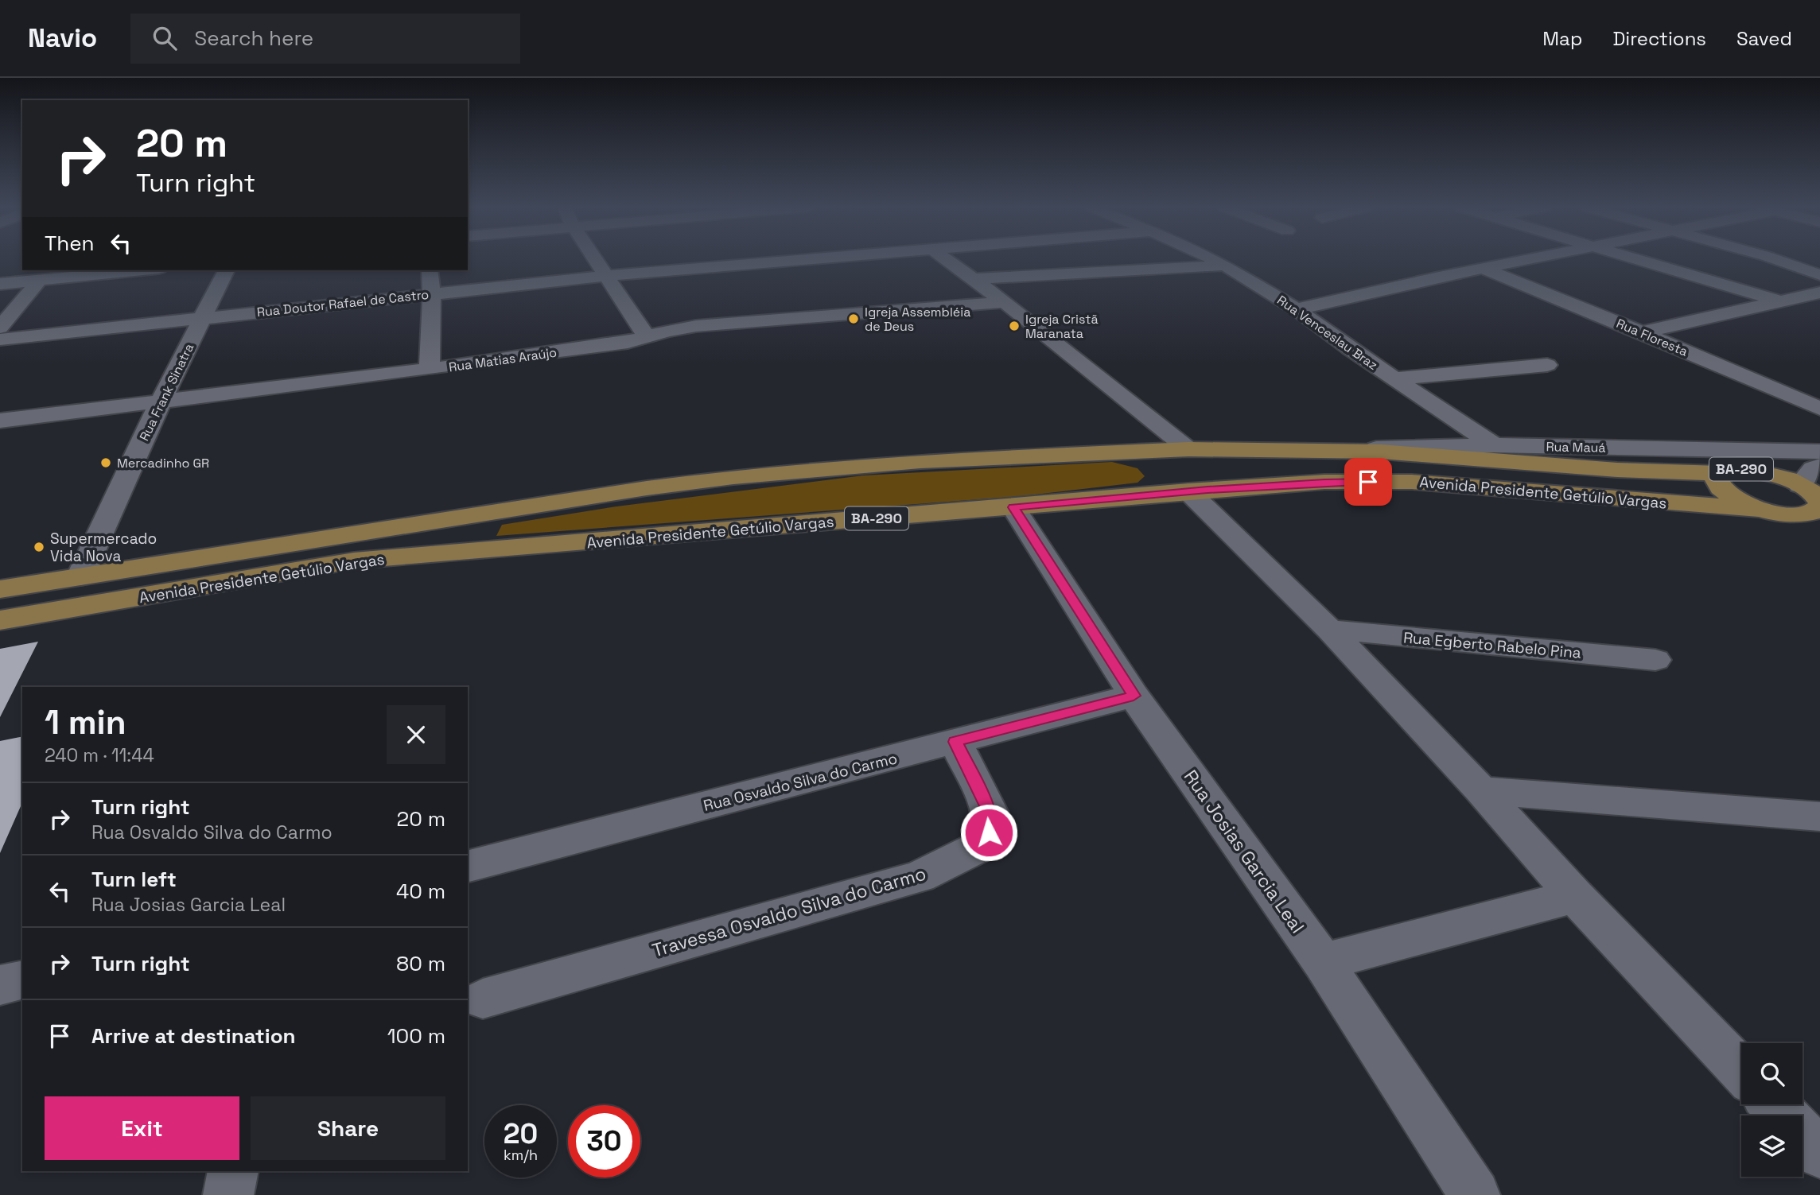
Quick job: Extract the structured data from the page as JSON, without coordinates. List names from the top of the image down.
{
  "streets": {
    "main road": ["BA-290", "Avenida Presidente Getúlio Vargas"],
    "street": [
      "Rua Doutor Rafael de Castro",
      "Rua Venceslau Braz",
      "Rua Floresta",
      "Rua Matias Araújo",
      "Rua Frank Sinatra",
      "Rua Mauá",
      "Rua Egberto Rabelo Pina",
      "Rua Osvaldo Silva do Carmo",
      "Rua Josias Garcia Leal",
      "Travessa Osvaldo Silva do Carmo"
    ]
  },
  "crossings": [
    ["Rua Doutor Rafael de Castro", "Rua Frank Sinatra"],
    ["Rua Venceslau Braz", "Rua Mauá"],
    ["Rua Matias Araújo", "Rua Frank Sinatra"],
    ["Rua Frank Sinatra", "Avenida Presidente Getúlio Vargas"],
    ["Rua Mauá", "BA-290"],
    ["Rua Mauá", "Avenida Presidente Getúlio Vargas"],
    ["BA-290", "Avenida Presidente Getúlio Vargas"],
    ["Avenida Presidente Getúlio Vargas", "Rua Josias Garcia Leal"],
    ["Rua Osvaldo Silva do Carmo", "Rua Josias Garcia Leal"],
    ["Rua Osvaldo Silva do Carmo", "Travessa Osvaldo Silva do Carmo"]
  ],
  "places": [
    "Igreja Assembléia de Deus",
    "Igreja Cristã Maranata",
    "Mercadinho GR",
    "Supermercado Vida Nova"
  ],
  "page": {
    "header": "Navio",
    "search": "Search here",
    "nav": ["Map", "Directions", "Saved"],
    "turn": ["20 m", "Turn right"],
    "then": "Then",
    "heading": ["1 min", "240 m · 11:44"],
    "list": [
      {
        "name": "Turn right",
        "note": "Rua Osvaldo Silva do Carmo",
        "value": "20 m"
      },
      {
        "name": "Turn left",
        "note": "Rua Josias Garcia Leal",
        "value": "40 m"
      },
      {
        "name": "Turn right",
        "value": "80 m"
      },
      {
        "name": "Arrive at destination",
        "value": "100 m"
      }
    ],
    "buttons": ["Exit", "Share"],
    "speed": "20 km/h",
    "limit": "30"
  }
}
